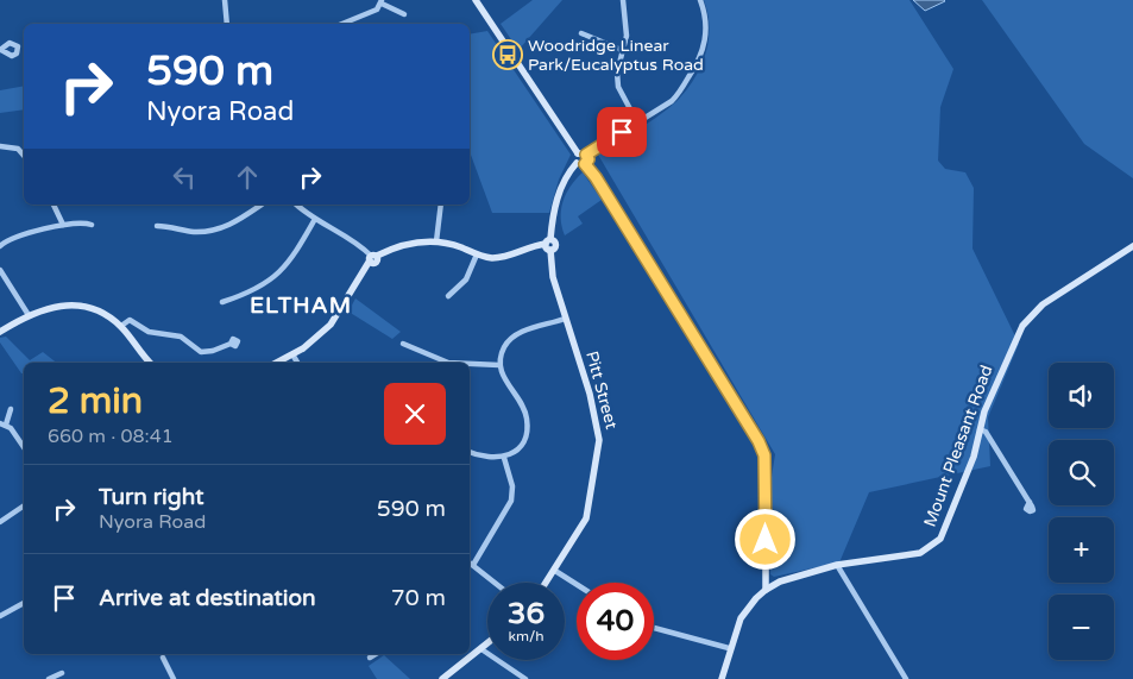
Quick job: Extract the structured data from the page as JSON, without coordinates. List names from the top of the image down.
{
  "streets": {
    "street": ["Pitt Street", "Mount Pleasant Road"]
  },
  "districts": ["ELTHAM"],
  "places": {
    "bus stop": ["Woodridge Linear Park/Eucalyptus Road"]
  },
  "page": {
    "turn": ["590 m", "Nyora Road"],
    "map_buttons": ["+", "−"],
    "heading": ["2 min", "660 m · 08:41"],
    "list": [
      {
        "name": "Turn right",
        "note": "Nyora Road",
        "value": "590 m"
      },
      {
        "name": "Arrive at destination",
        "value": "70 m"
      }
    ],
    "speed": "36 km/h",
    "limit": "40"
  }
}
